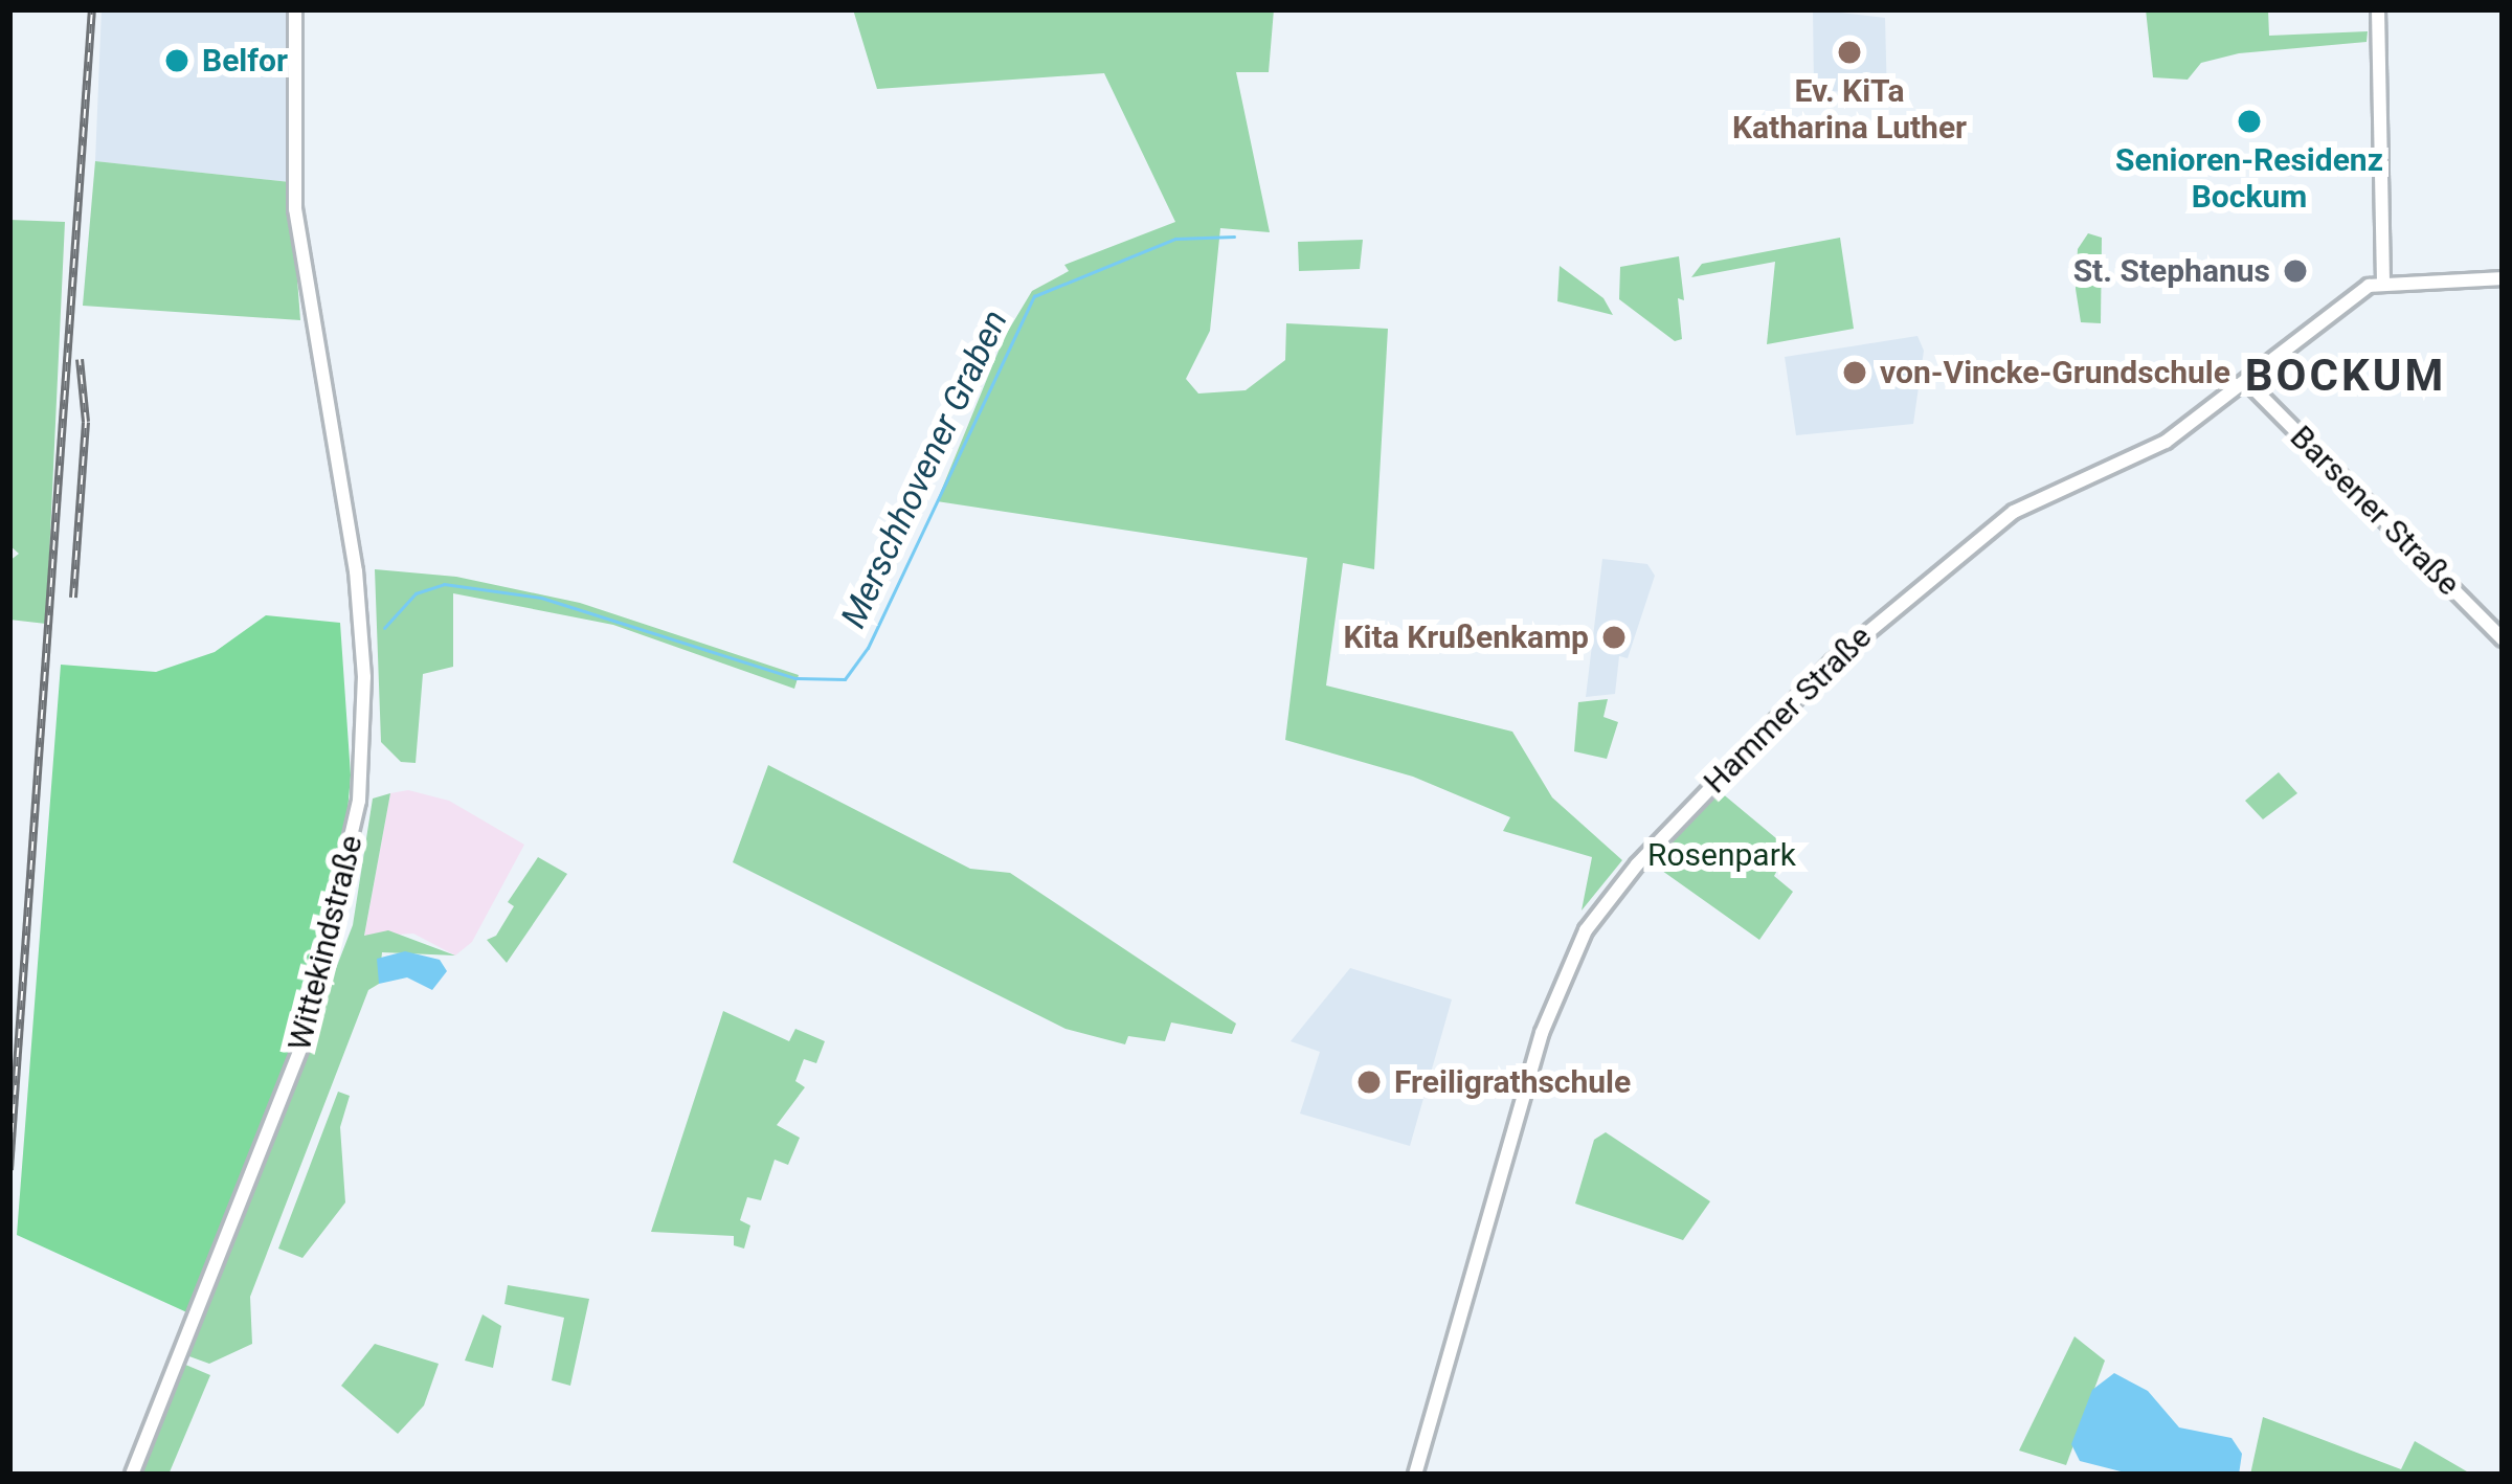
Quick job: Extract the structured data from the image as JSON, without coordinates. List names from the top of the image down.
{
  "streets": {
    "main road": ["Barsener Straße", "Hammer Straße", "Wittekindstraße"]
  },
  "crossings": [
    ["Barsener Straße", "Hammer Straße"]
  ],
  "districts": ["BOCKUM"],
  "water": ["Merschhovener Graben"],
  "parks": ["Rosenpark"],
  "places": [
    "Ev. KiTa Katharina Luther",
    "Belfor",
    "Senioren-Residenz Bockum",
    "St. Stephanus",
    "von-Vincke-Grundschule",
    "Kita Krußenkamp",
    "Freiligrathschule"
  ]
}
